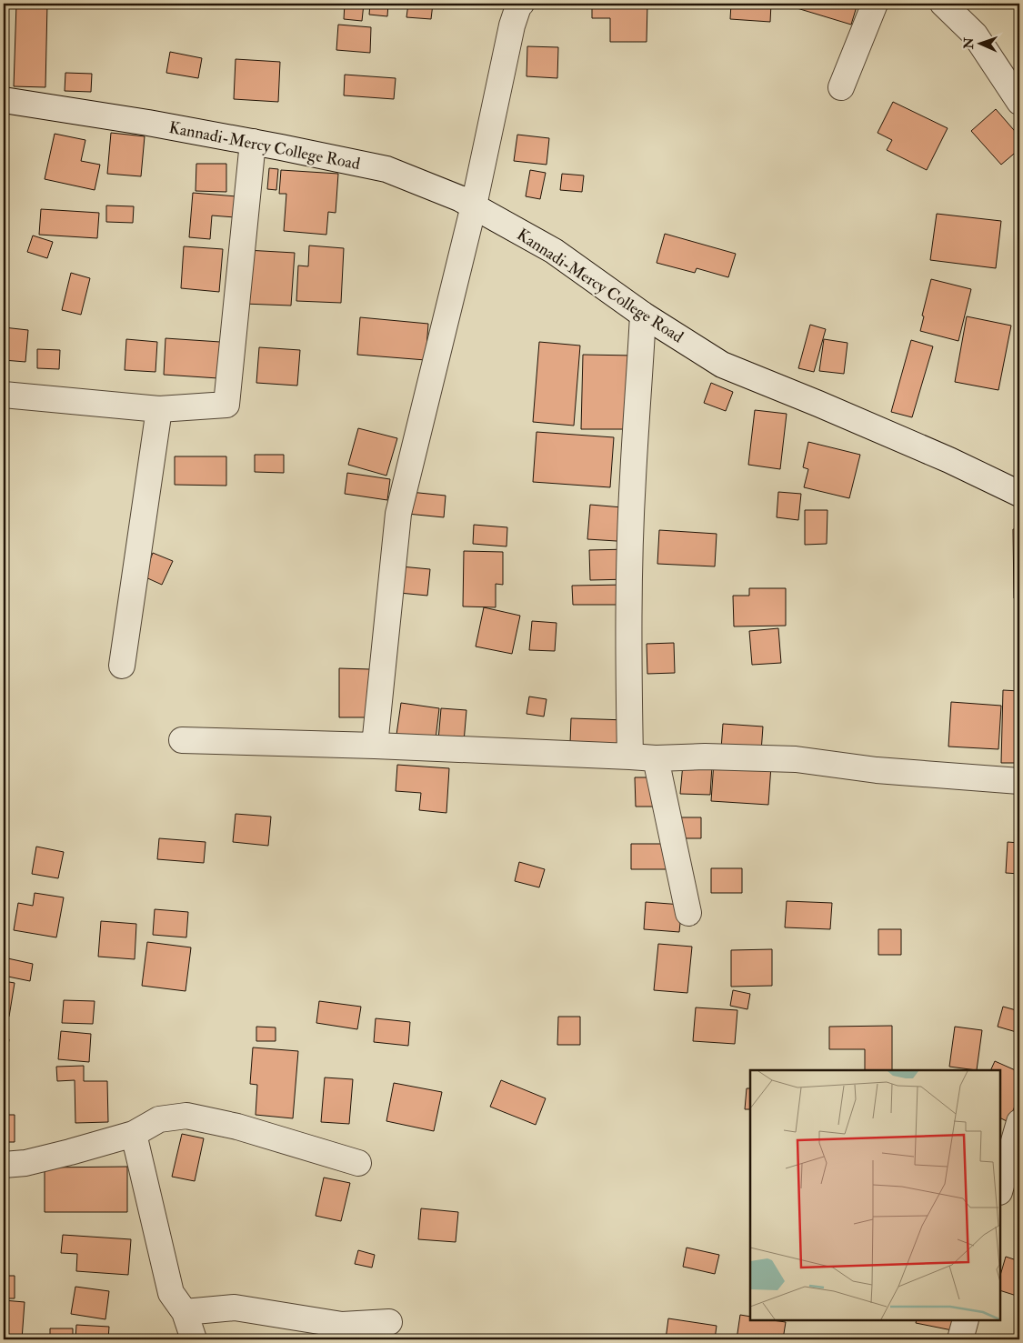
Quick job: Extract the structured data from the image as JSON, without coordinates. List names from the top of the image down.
{
  "streets": {
    "street": ["Kannadi-Mercy College Road"]
  },
  "north": "left"
}
